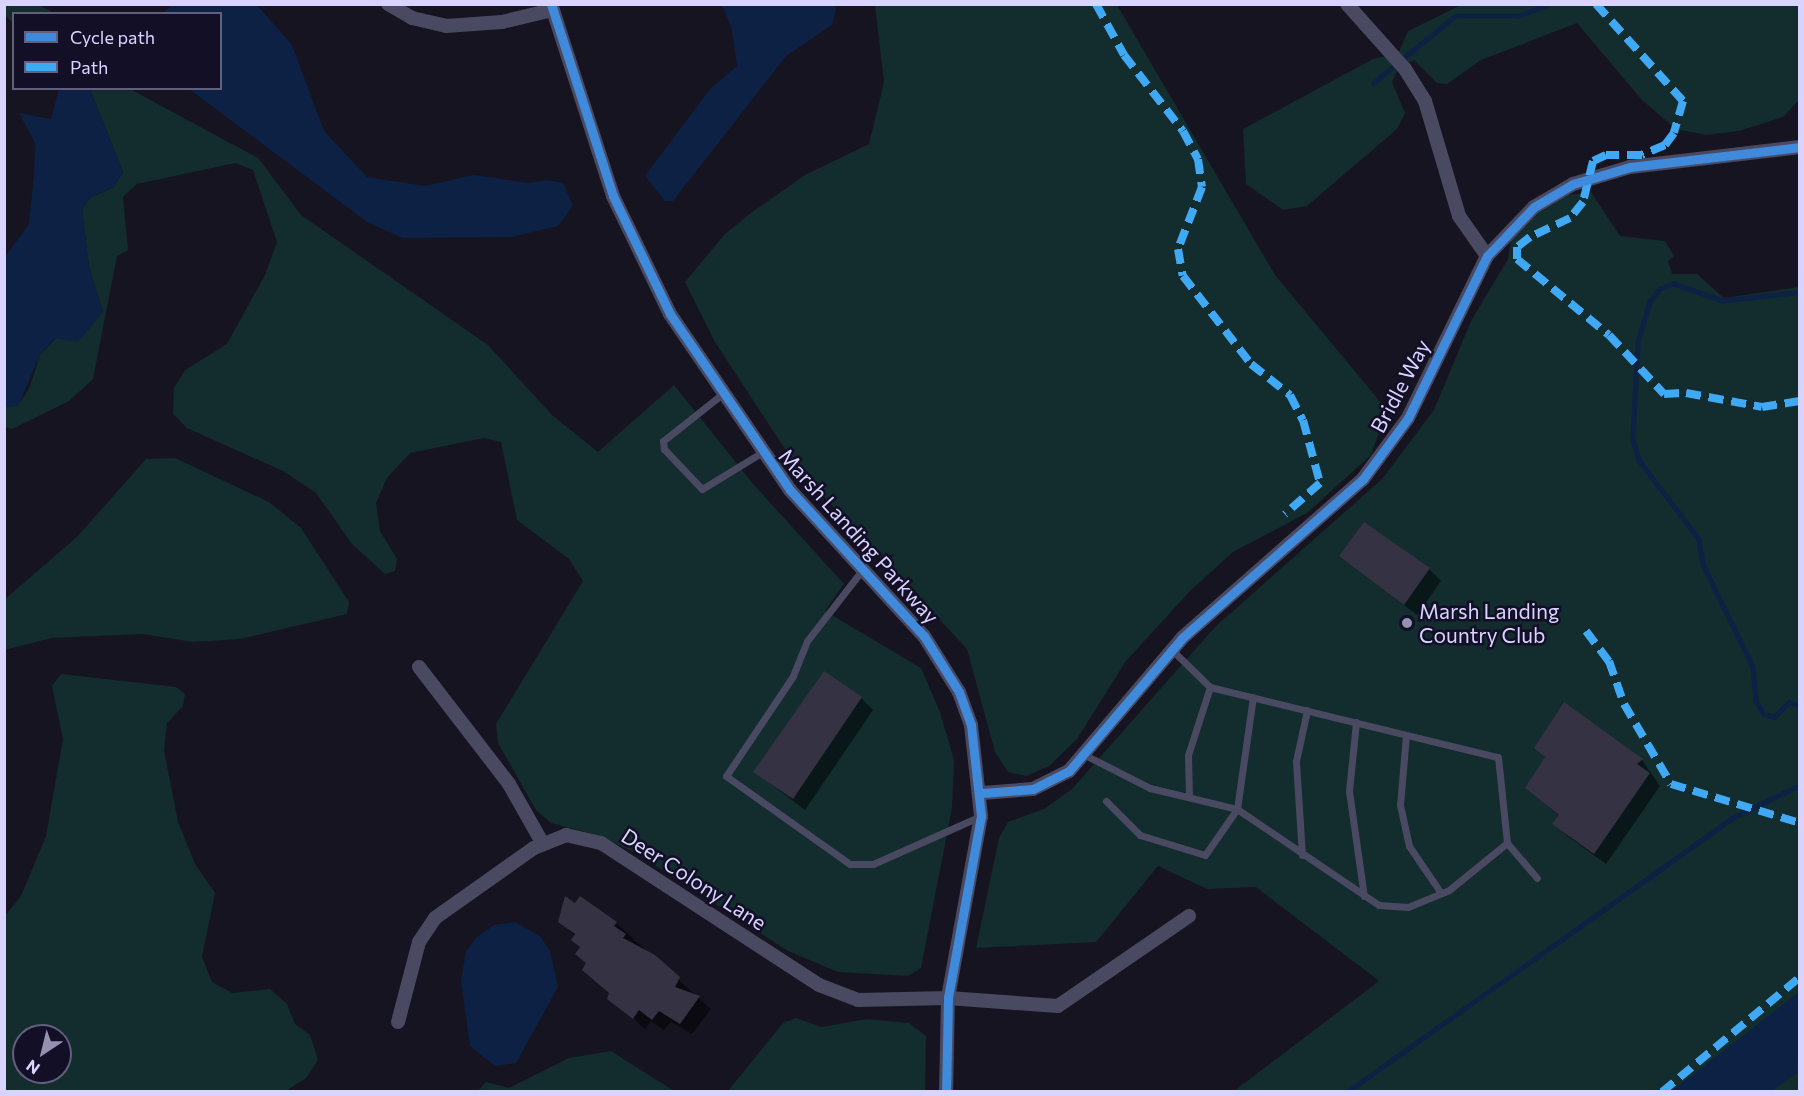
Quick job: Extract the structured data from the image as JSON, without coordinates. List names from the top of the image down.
{
  "streets": {
    "street": ["Bridle Way", "Marsh Landing Parkway", "Deer Colony Lane"]
  },
  "crossings": [
    ["Bridle Way", "Marsh Landing Parkway"],
    ["Marsh Landing Parkway", "Deer Colony Lane"]
  ],
  "places": ["Marsh Landing Country Club"],
  "legend": ["Cycle path", "Path"],
  "north": "bottom left"
}
